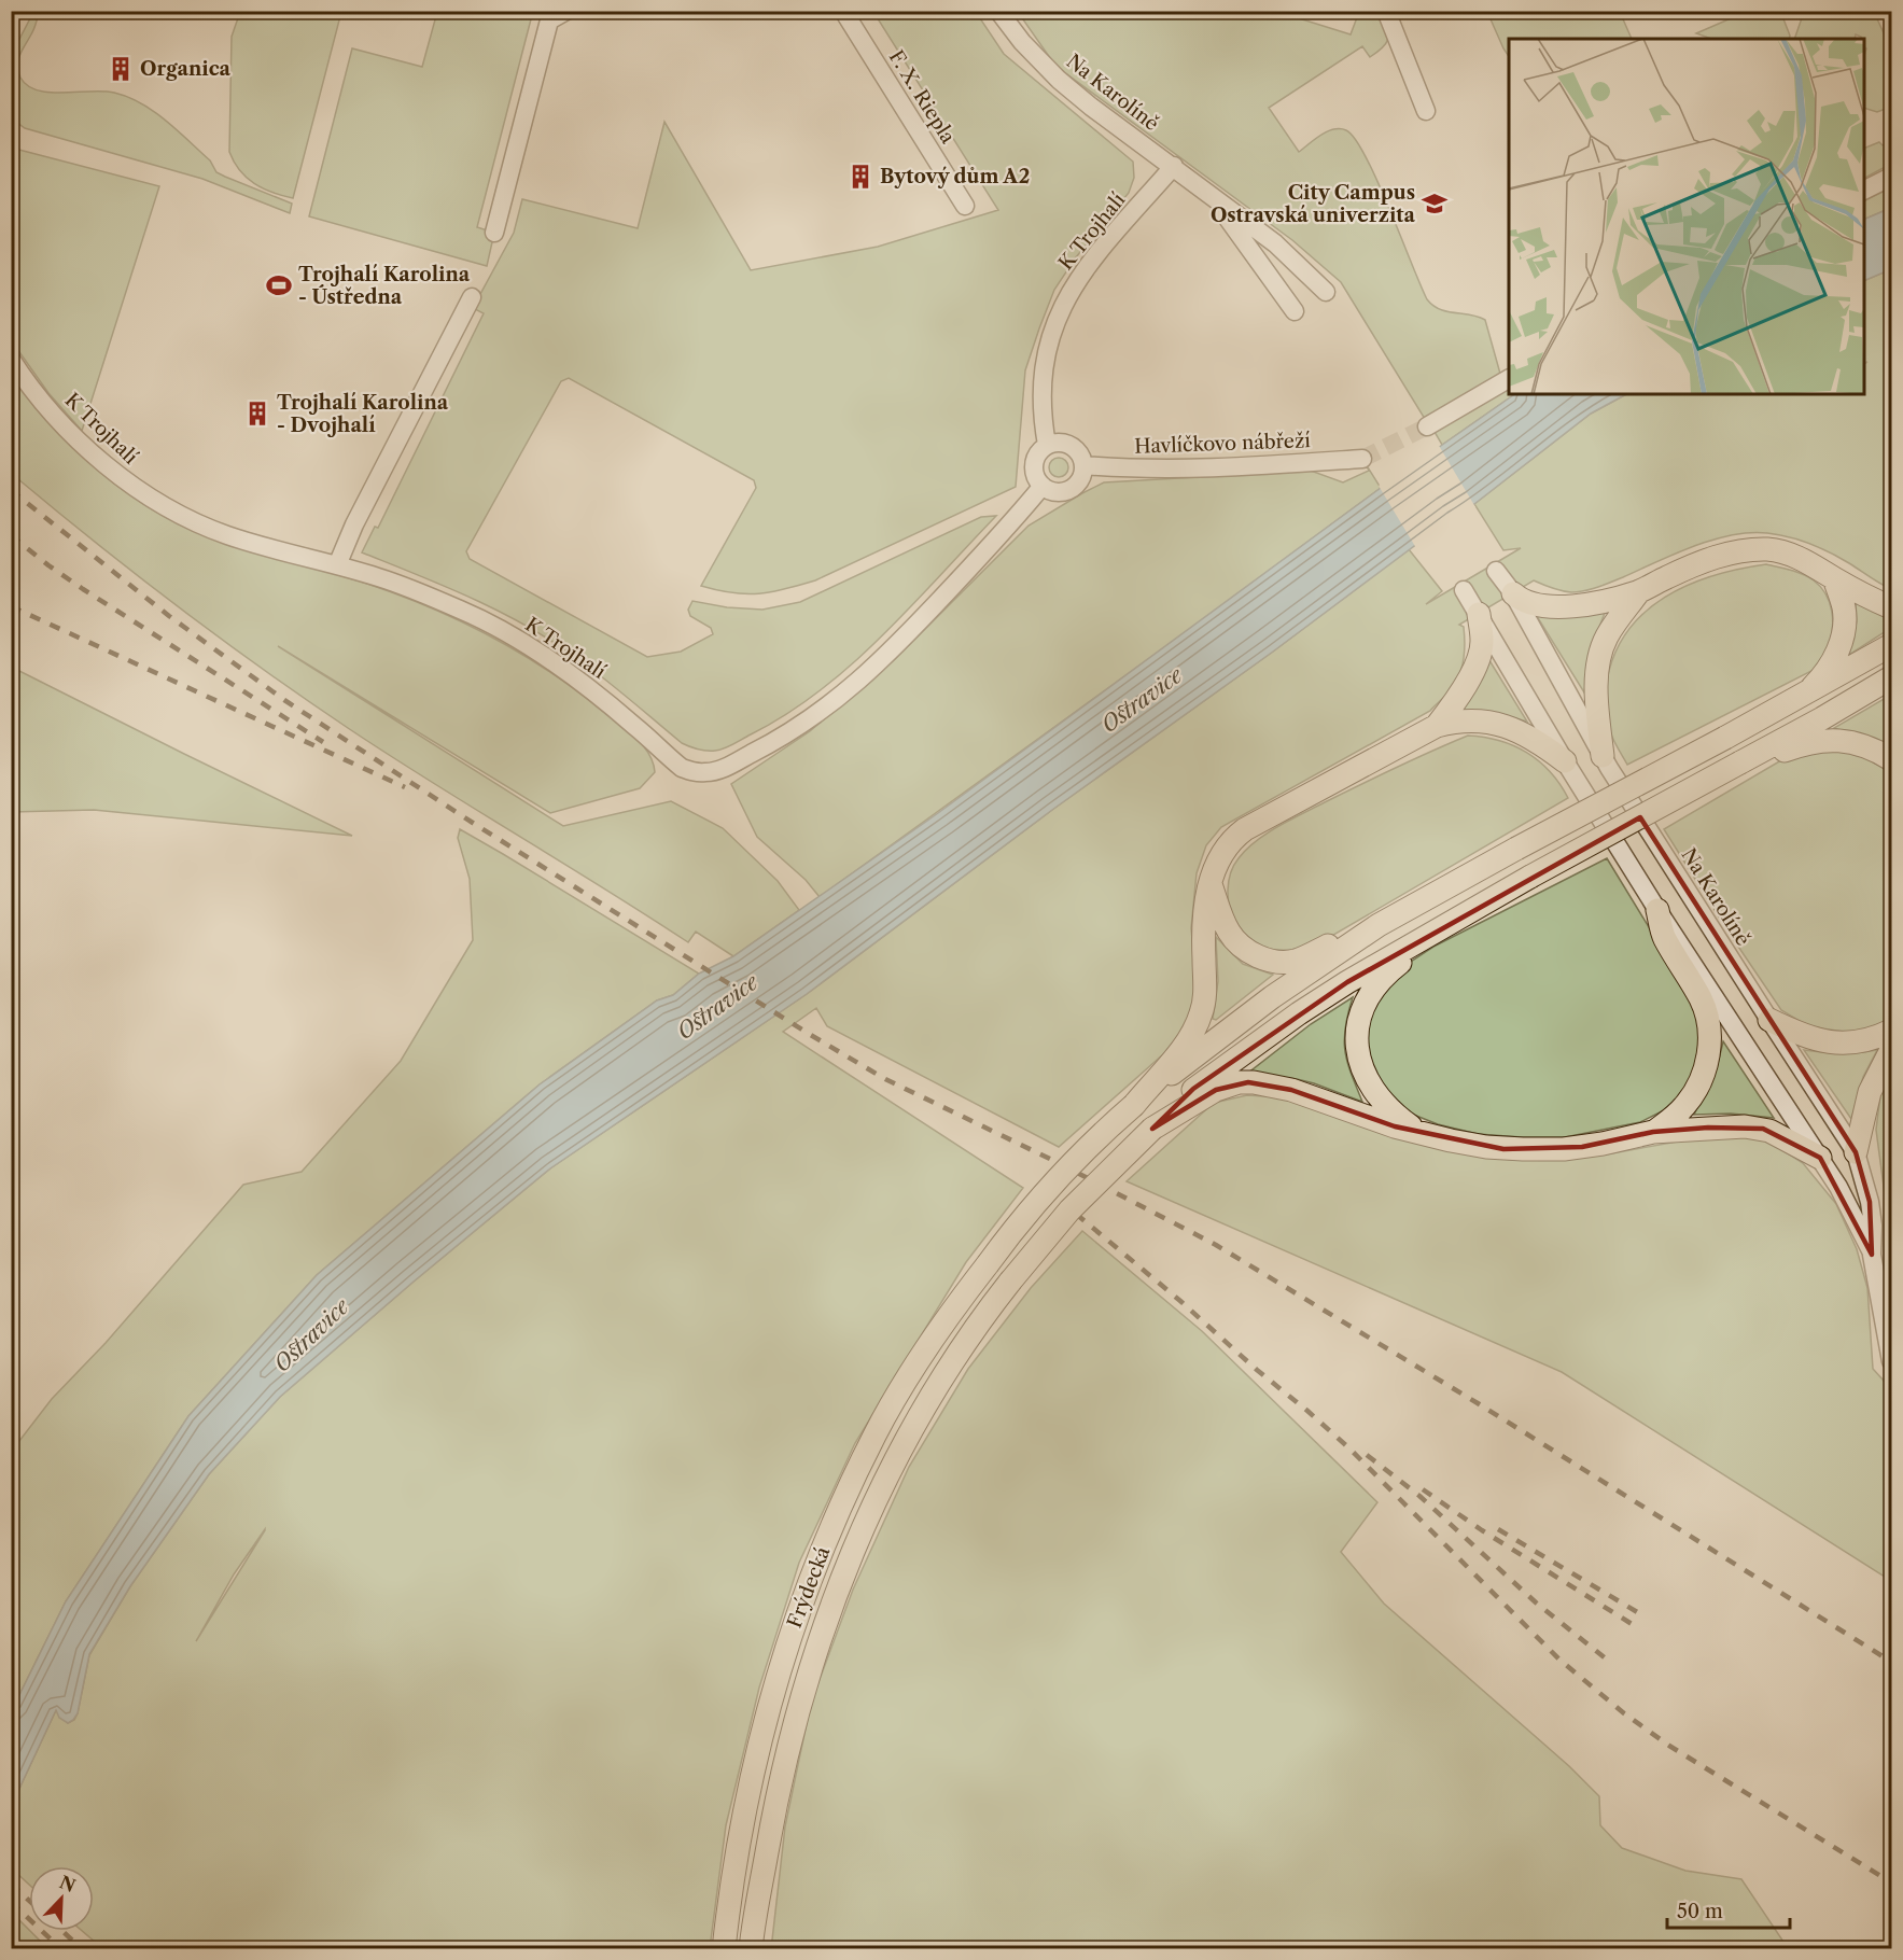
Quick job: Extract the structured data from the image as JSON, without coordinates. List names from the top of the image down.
{
  "streets": {
    "main road": ["Frýdecká"],
    "street": [
      "Na Karolíně",
      "F. X. Riepla",
      "K Trojhalí",
      "Havlíčkovo nábřeží"
    ]
  },
  "crossings": [
    ["Na Karolíně", "K Trojhalí"],
    ["K Trojhalí", "Havlíčkovo nábřeží"]
  ],
  "water": ["Ostravice"],
  "places": {
    "building": ["Organica", "Bytový dům A2", "Trojhalí Karolina - Dvojhalí"],
    "school or university": ["City Campus Ostravská univerzita"],
    "sports": ["Trojhalí Karolina - Ústředna"]
  },
  "scale_bar": "50 m",
  "north": "top right"
}
